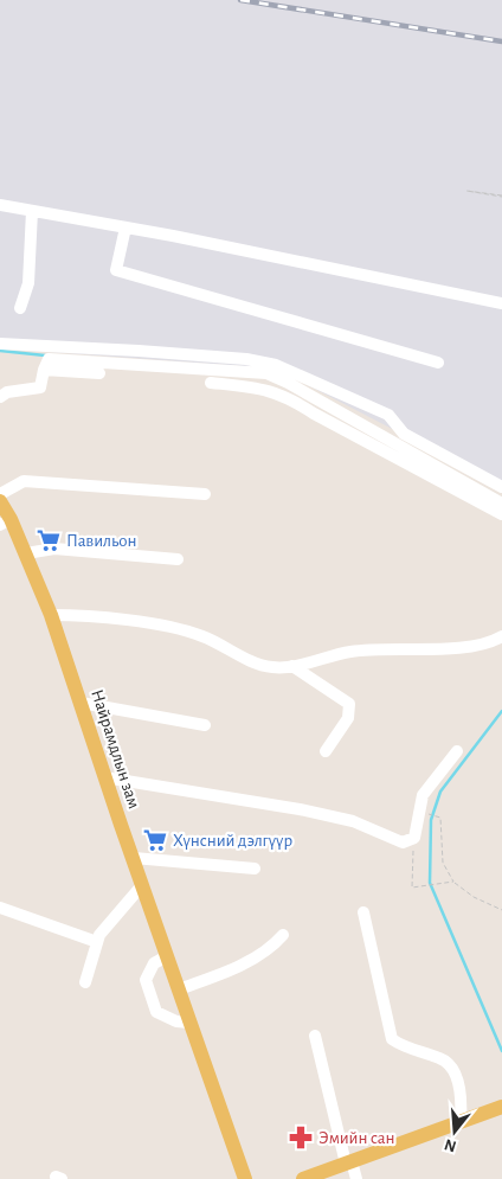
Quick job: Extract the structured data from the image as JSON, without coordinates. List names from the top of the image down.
{
  "streets": {
    "main road": ["Найрамдлын зам"]
  },
  "places": {
    "supermarket": ["Павильон", "Хүнсний дэлгүүр"],
    "pharmacy": ["Эмийн сан"]
  },
  "north": "bottom"
}
